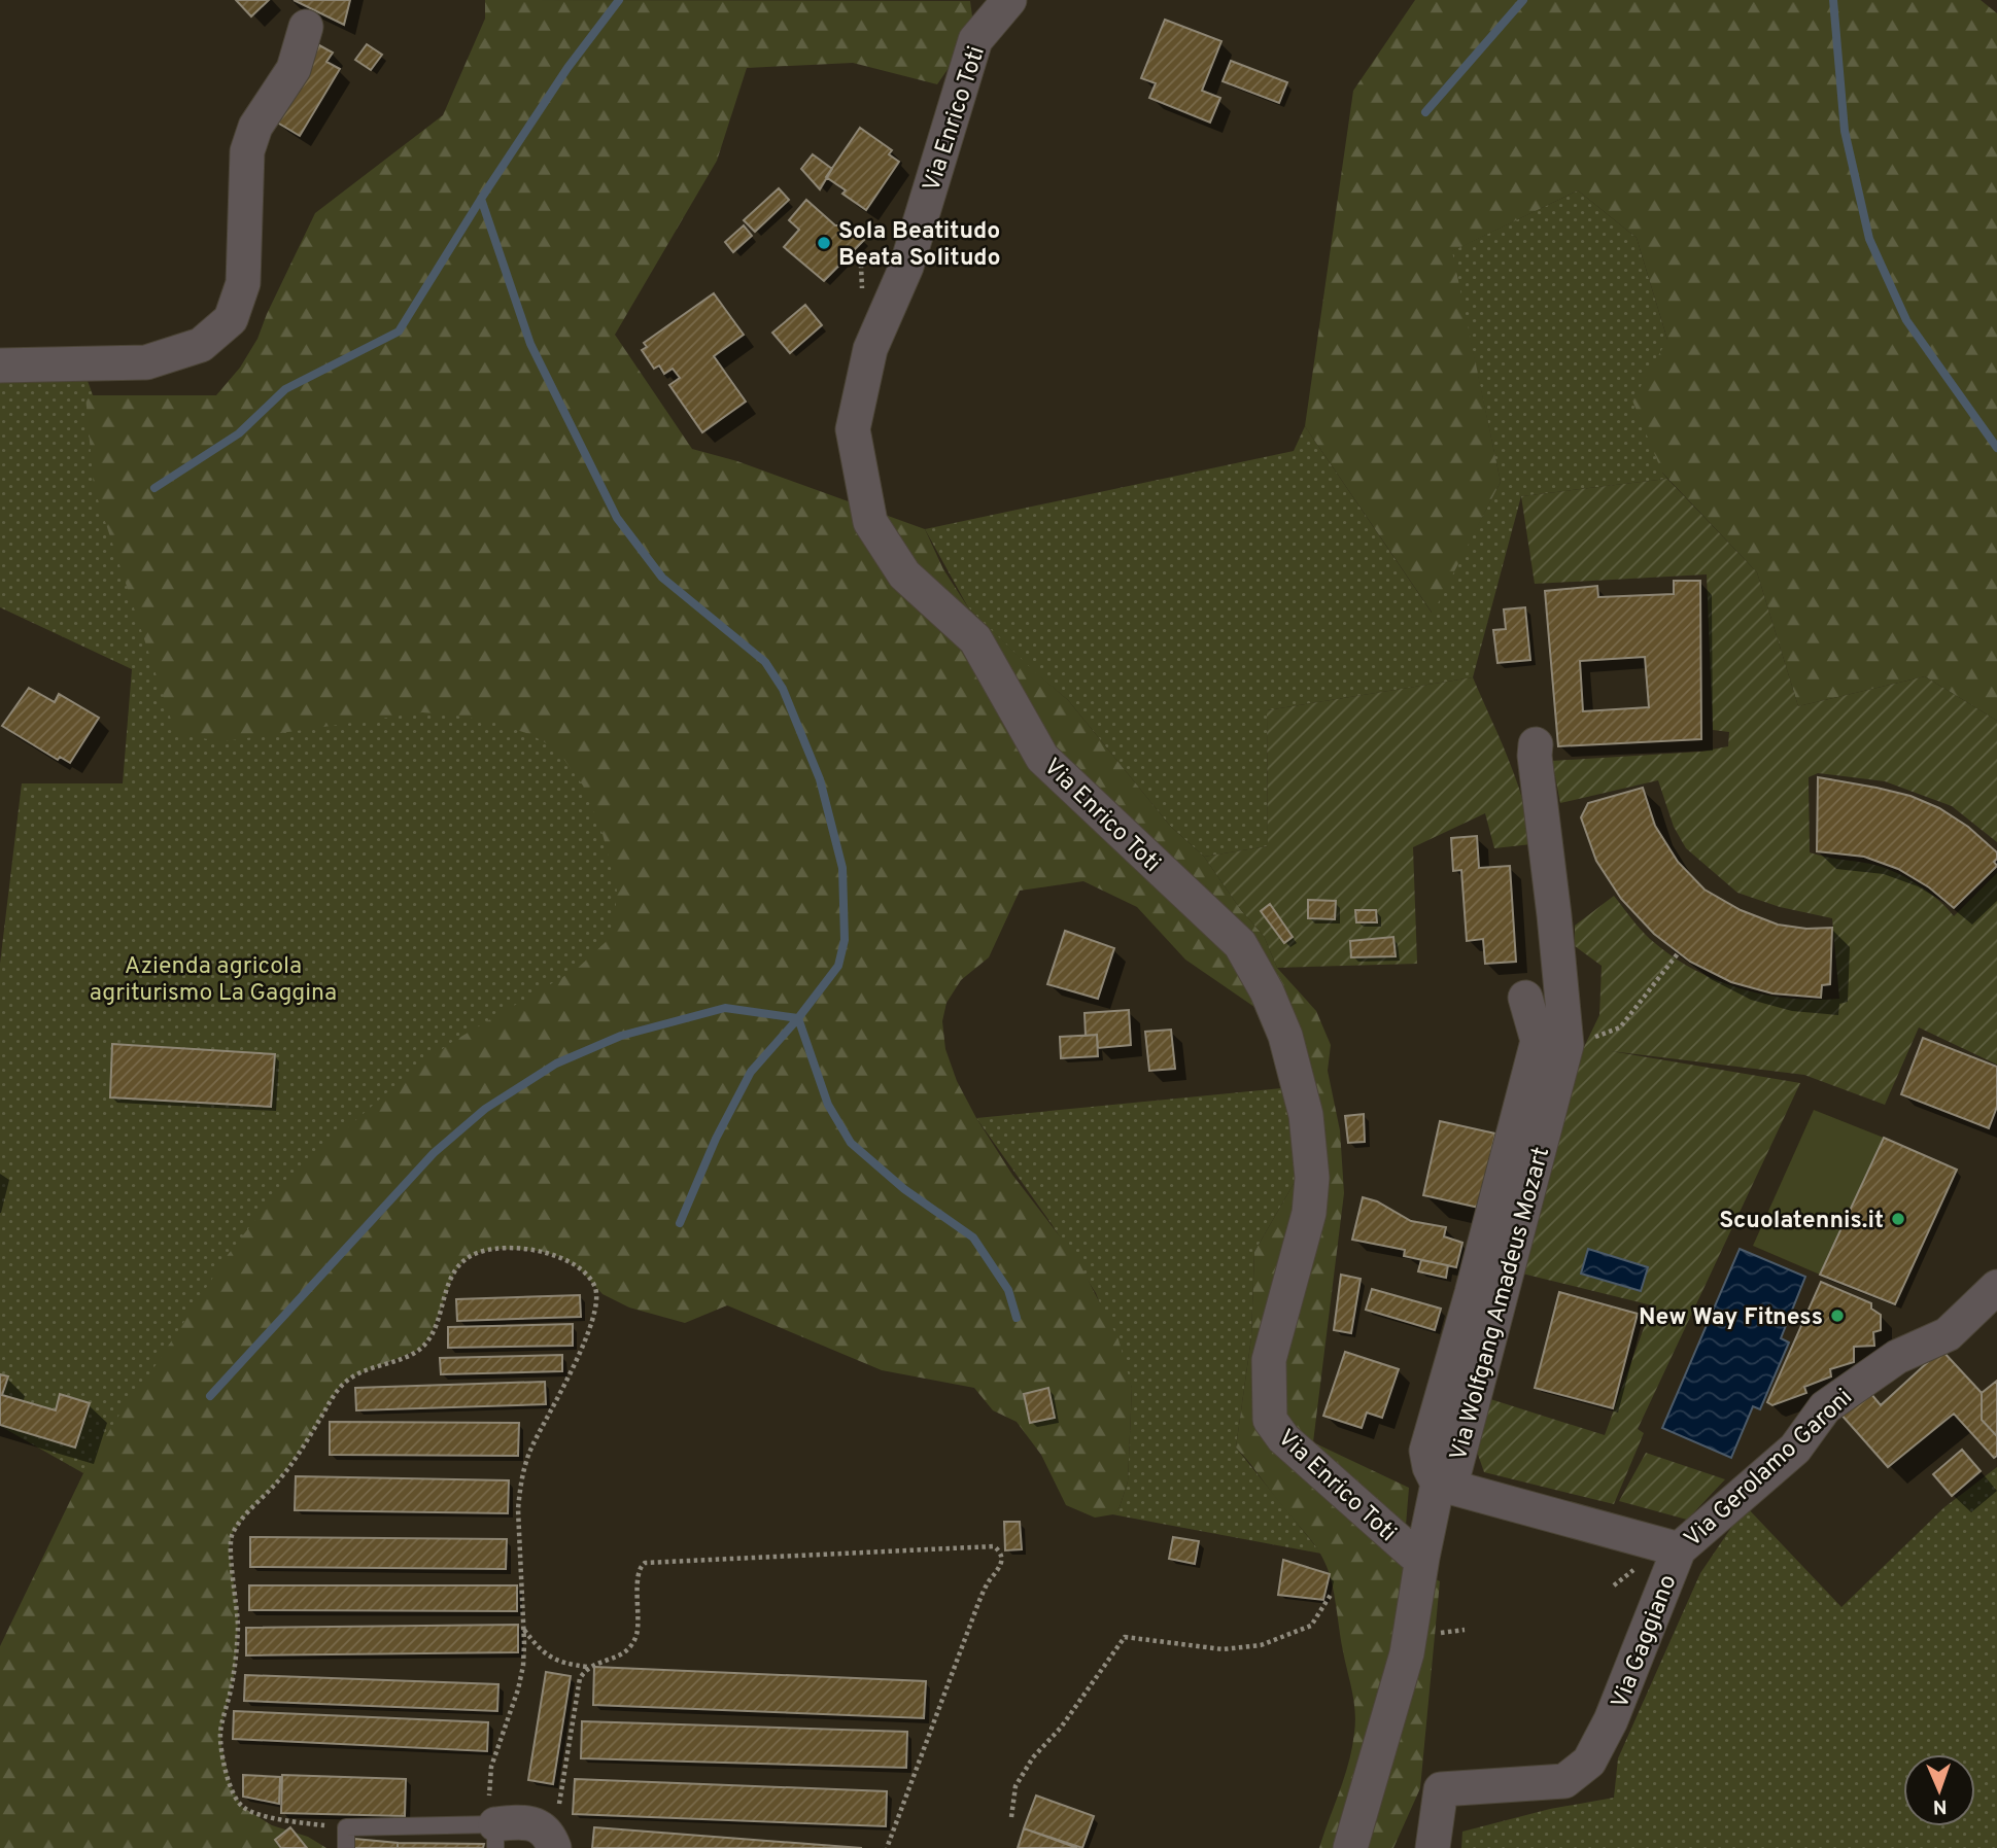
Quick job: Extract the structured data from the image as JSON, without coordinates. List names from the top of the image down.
{
  "streets": {
    "street": [
      "Via Enrico Toti",
      "Via Wolfgang Amadeus Mozart",
      "Via Gerolamo Garoni",
      "Via Gaggiano"
    ]
  },
  "crossings": [
    ["Via Enrico Toti", "Via Wolfgang Amadeus Mozart"],
    ["Via Wolfgang Amadeus Mozart", "Via Gaggiano"],
    ["Via Gerolamo Garoni", "Via Gaggiano"]
  ],
  "parks": ["Azienda agricola agriturismo La Gaggina"],
  "places": ["Sola Beatitudo Beata Solitudo", "Scuolatennis.it", "New Way Fitness"],
  "north": "bottom"
}
